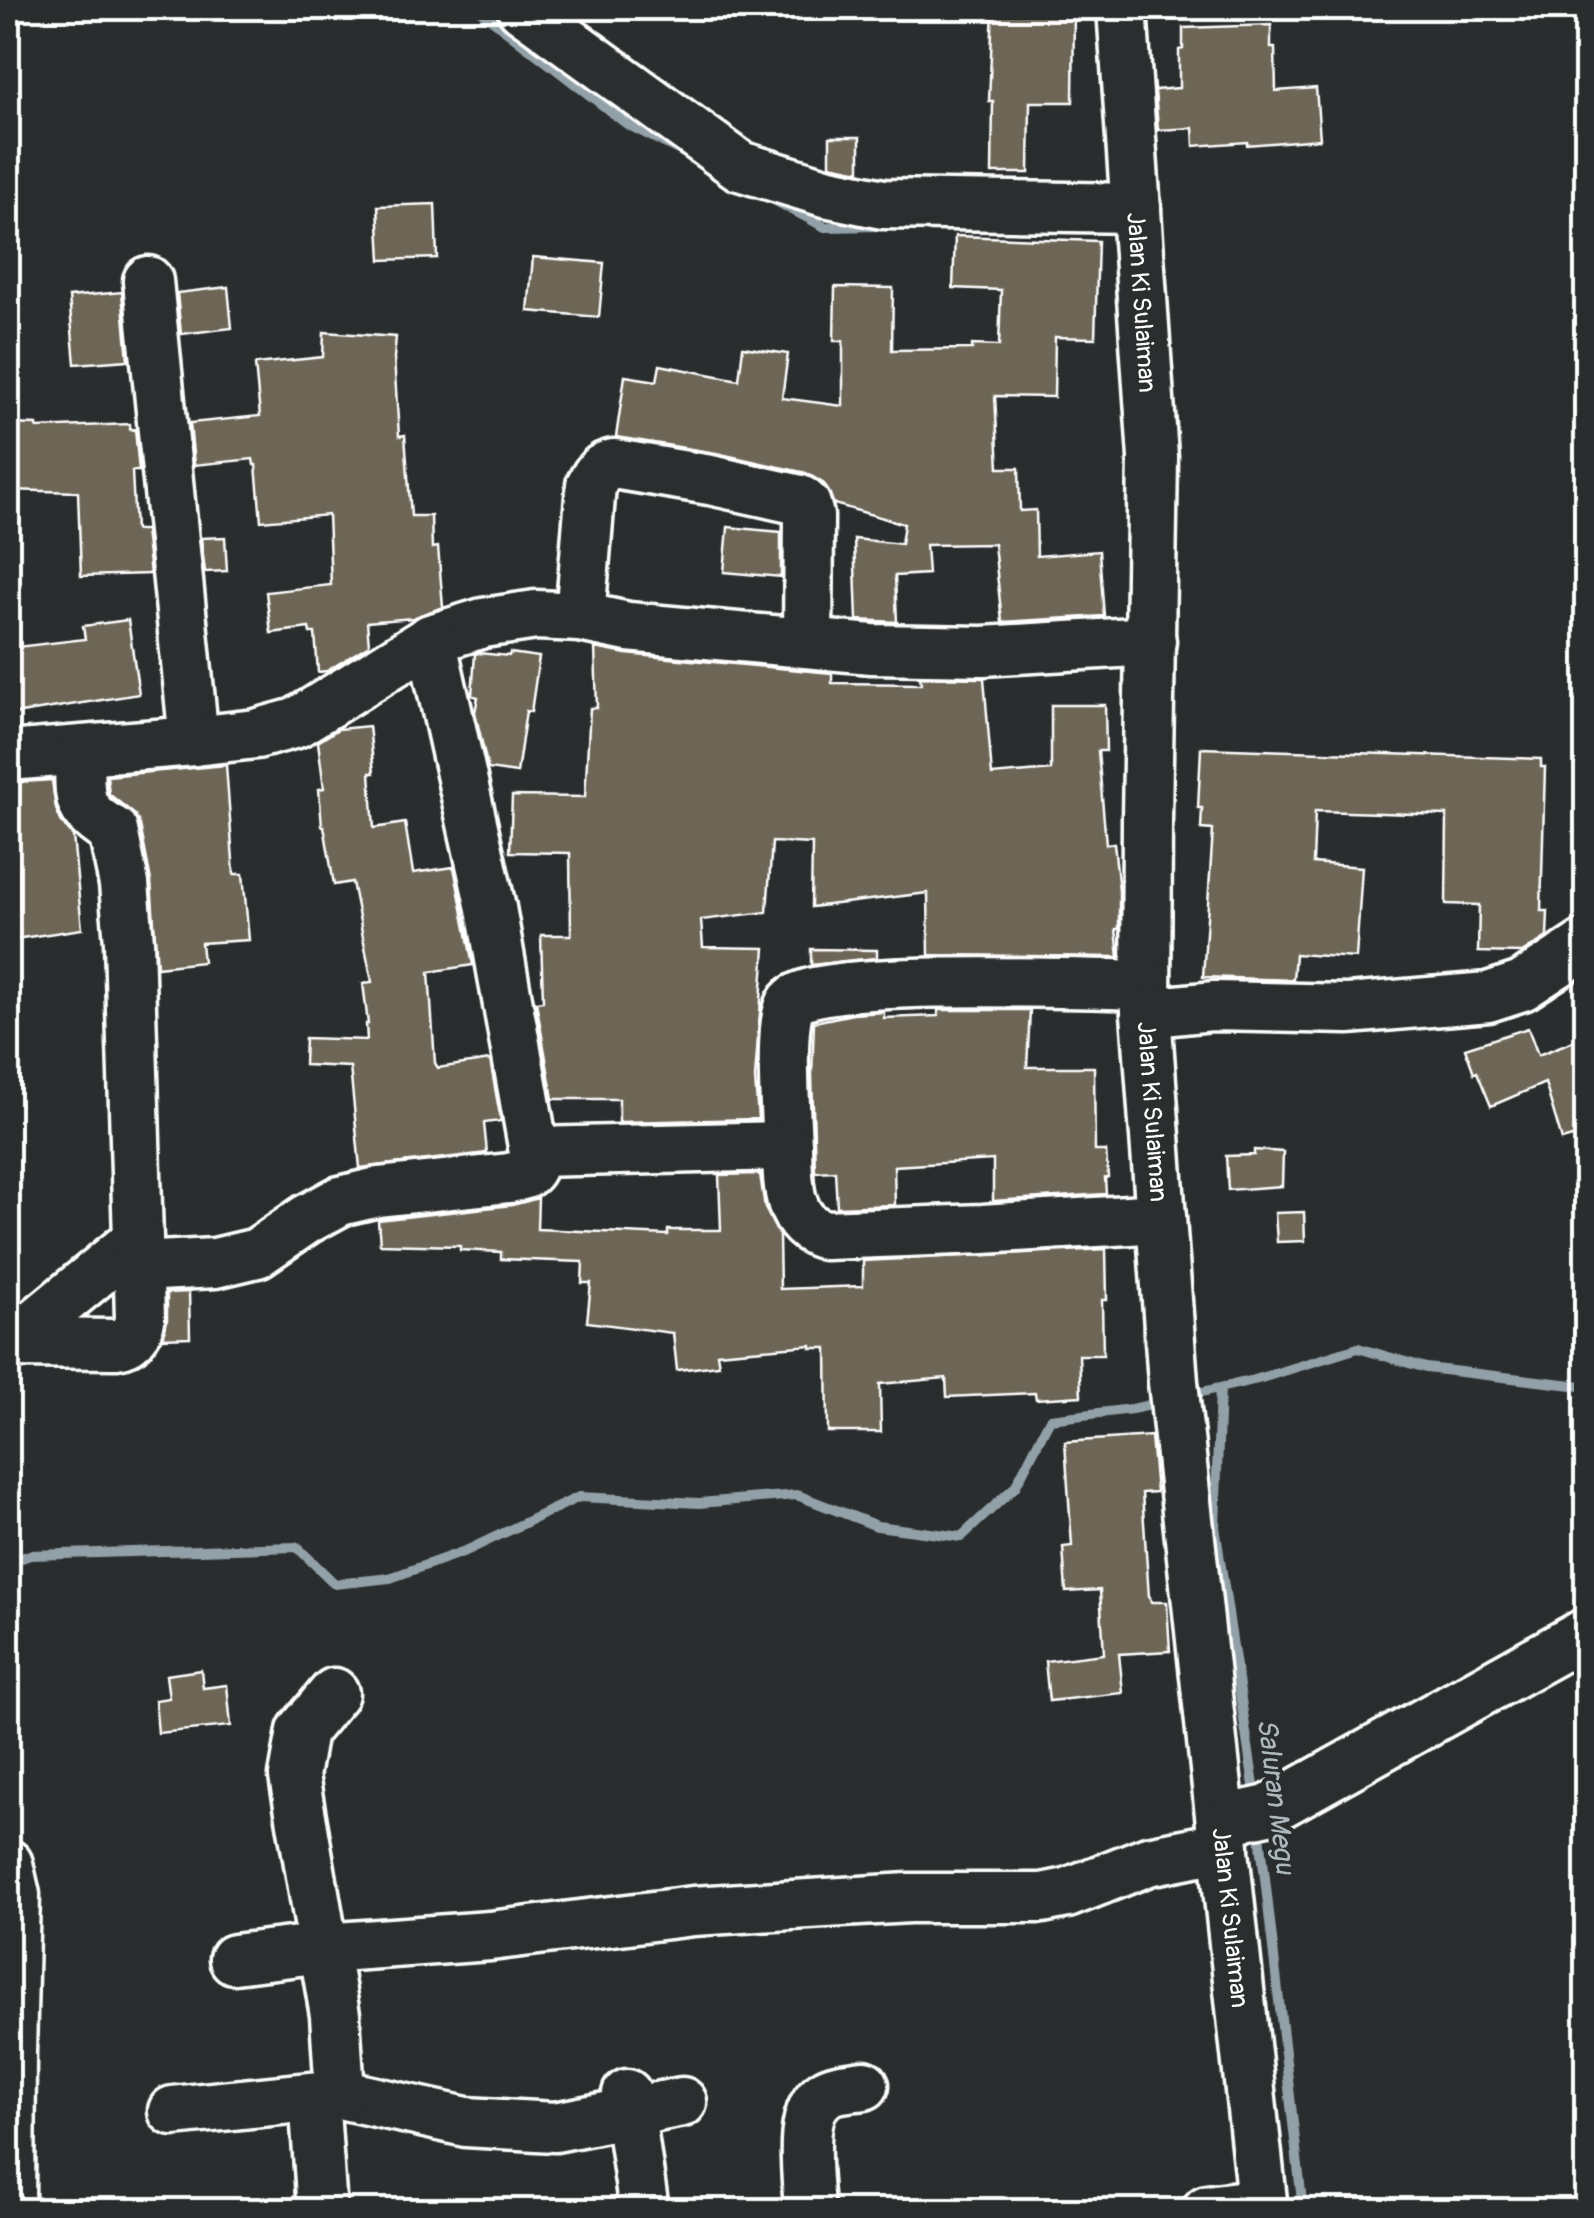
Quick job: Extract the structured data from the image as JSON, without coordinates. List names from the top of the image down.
{
  "streets": {
    "street": ["Jalan Ki Sulaiman"]
  },
  "water": ["Saluran Megu"]
}
